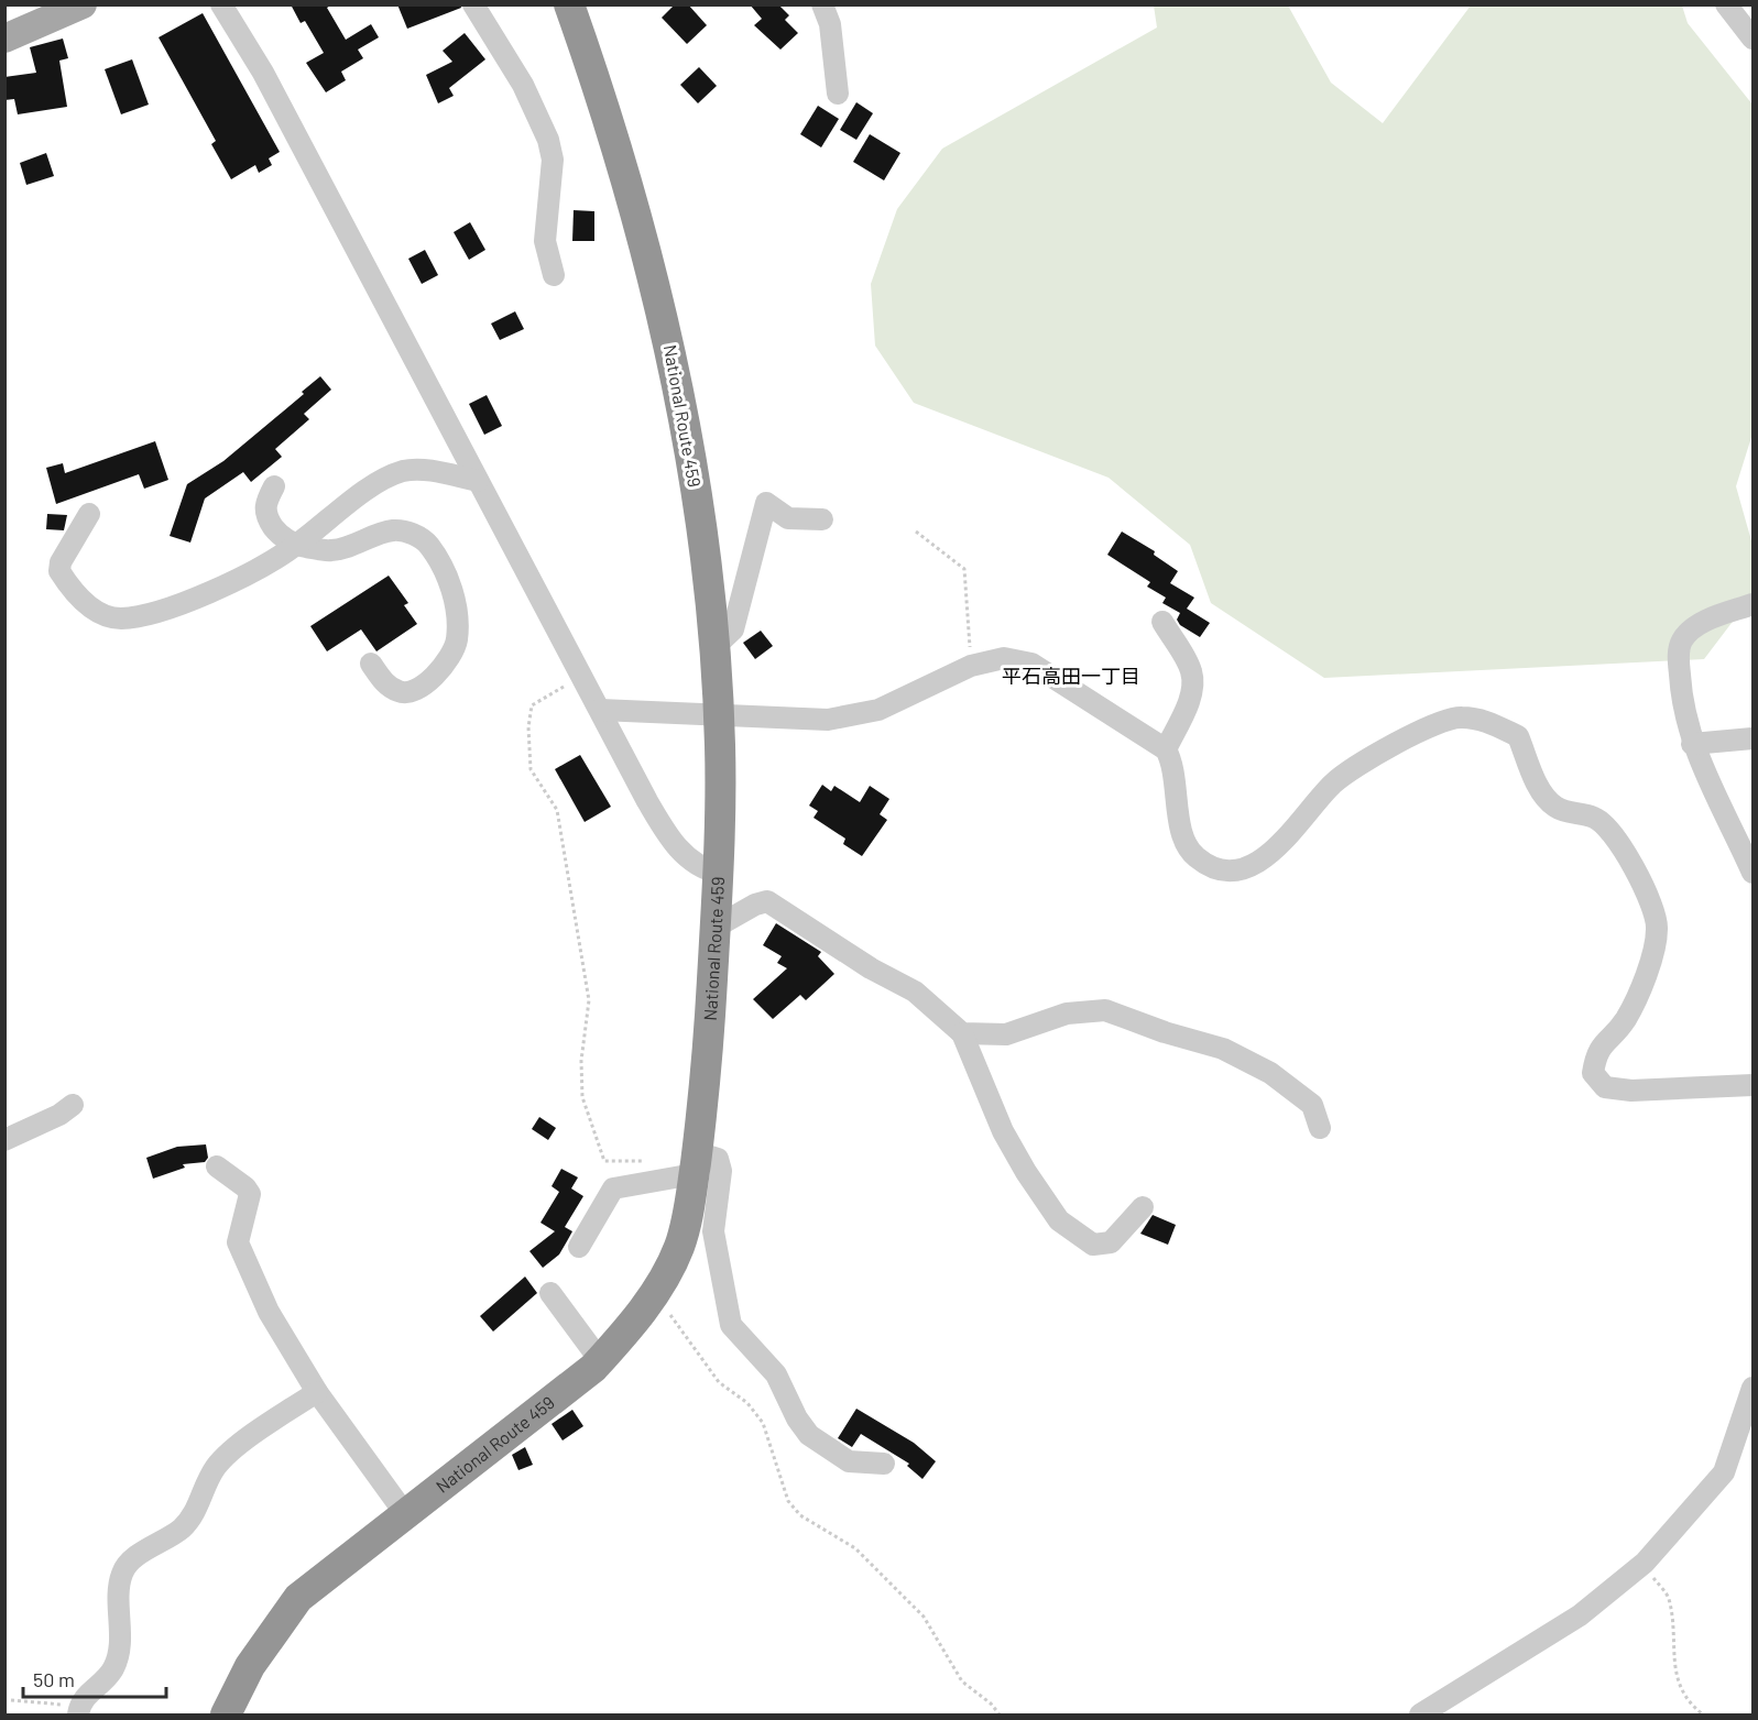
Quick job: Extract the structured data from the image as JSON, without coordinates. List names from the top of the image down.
{
  "streets": {
    "highway": ["National Route 459"]
  },
  "districts": ["平石高田一丁目"],
  "scale_bar": "50 m"
}
